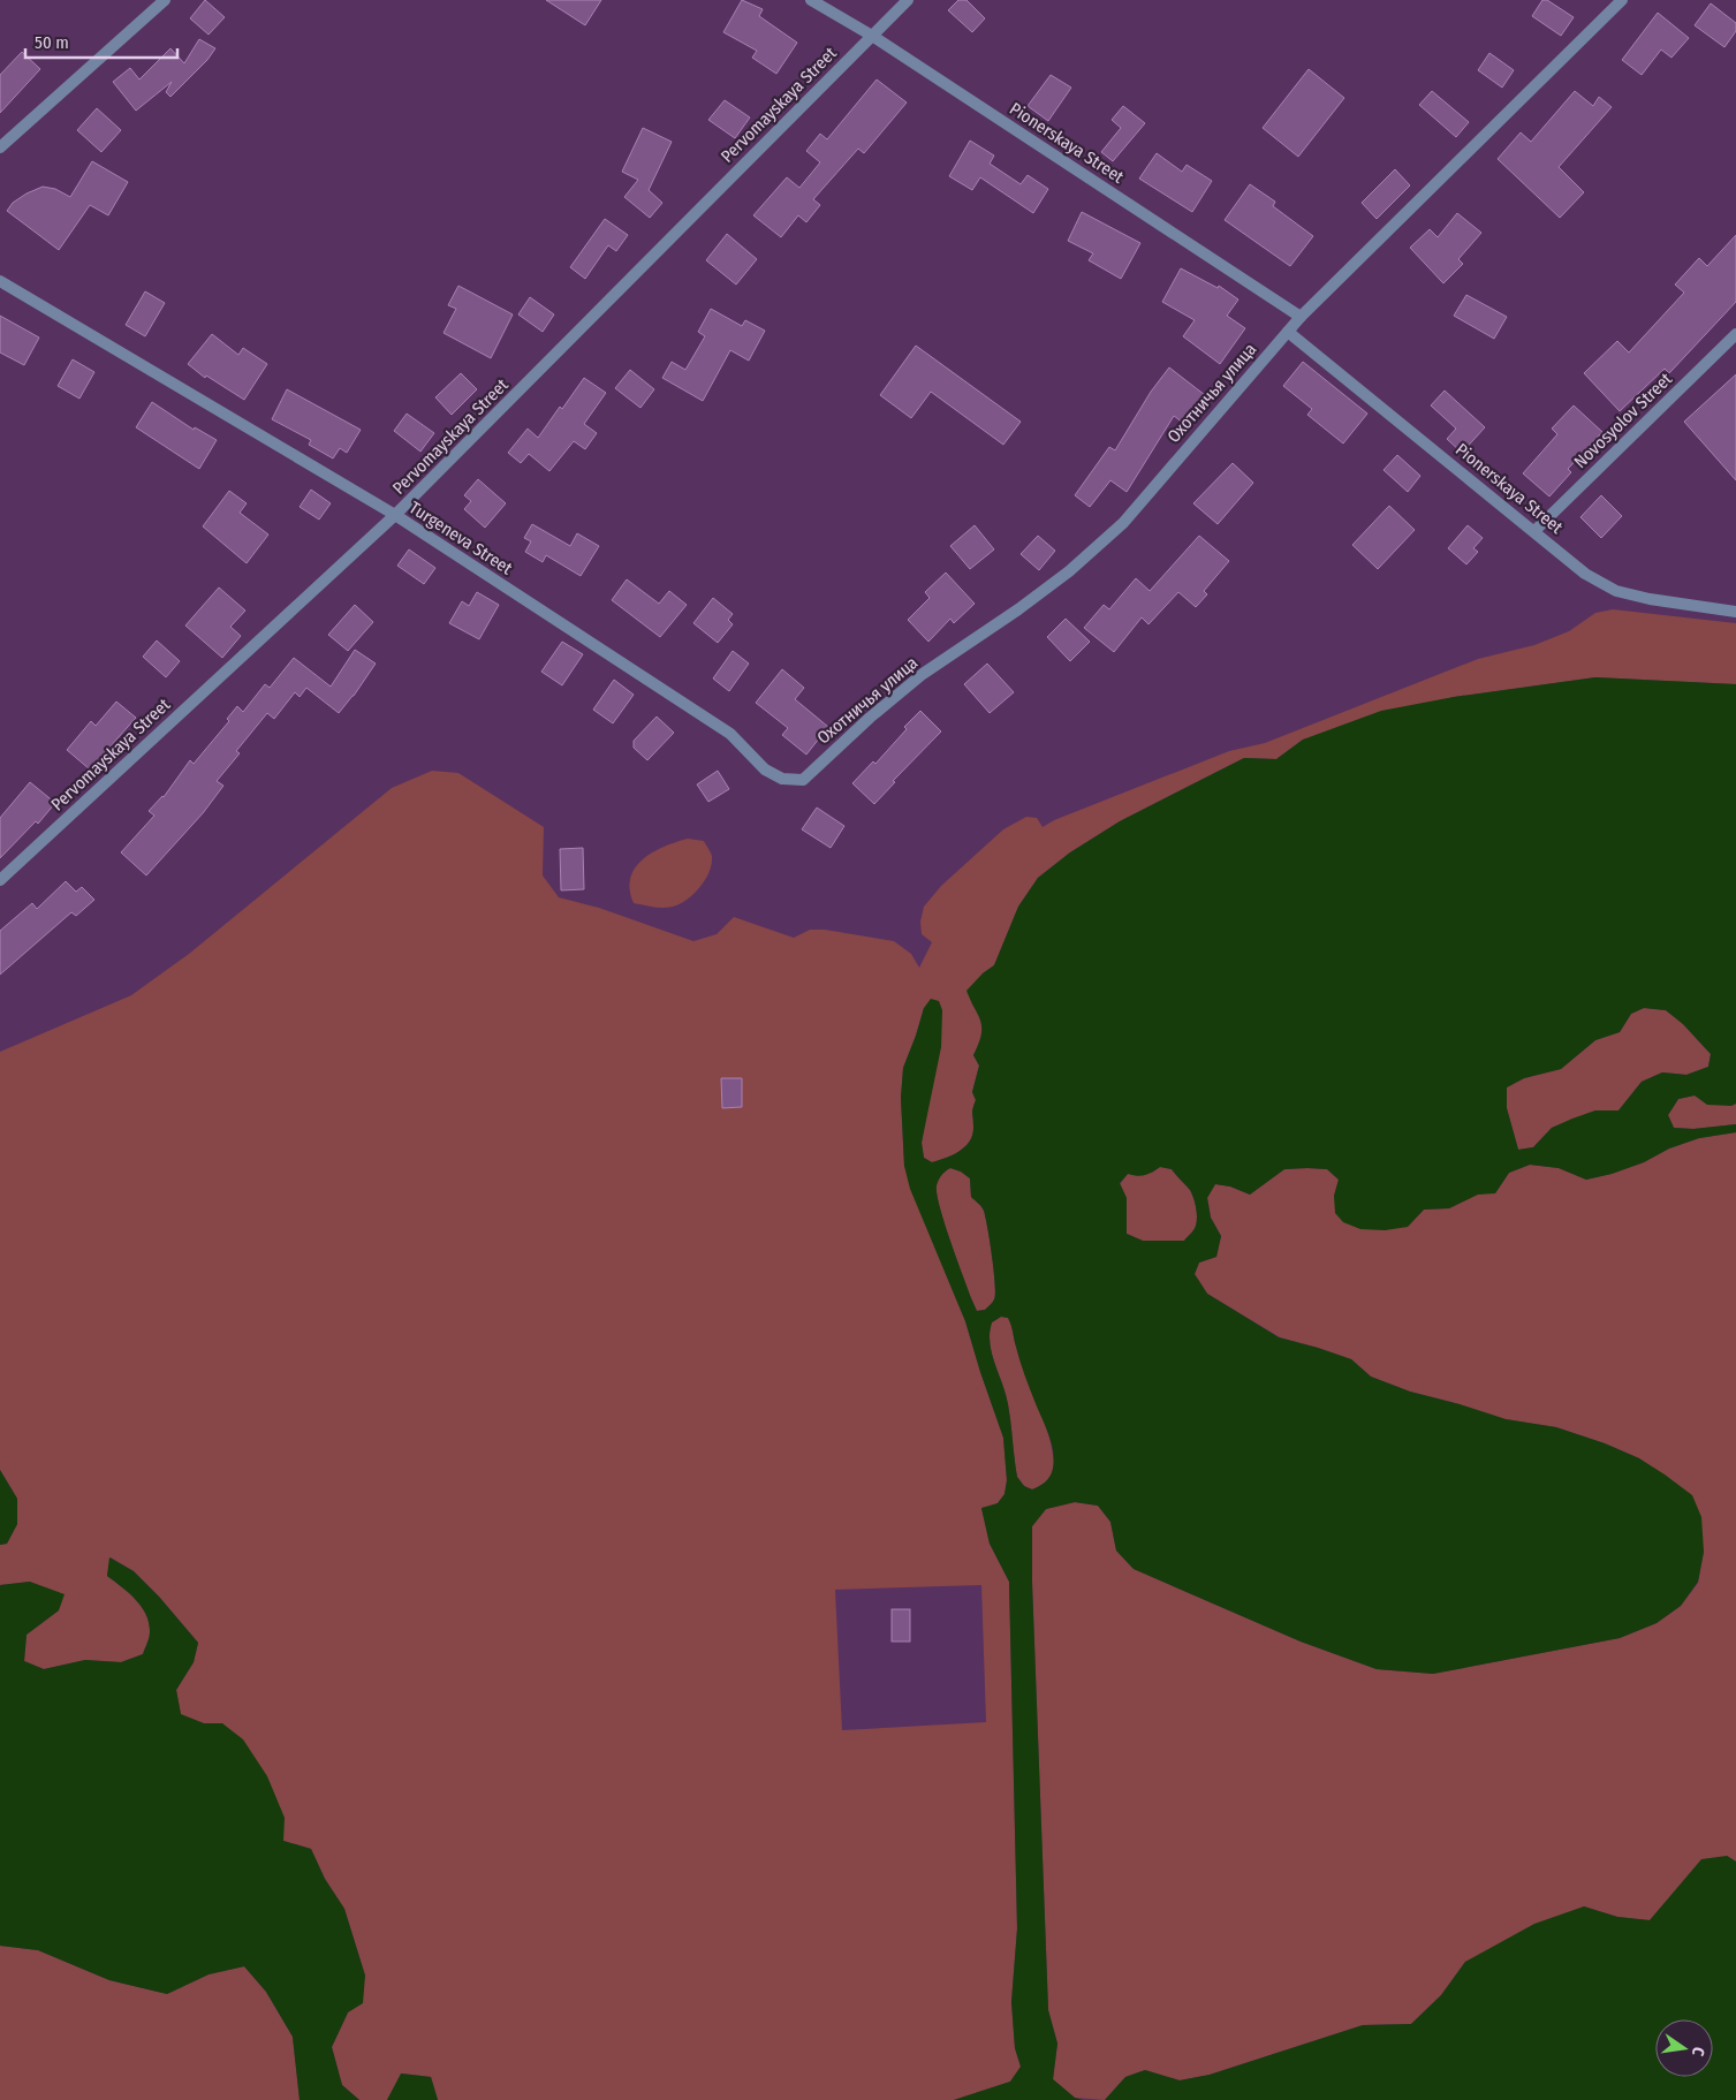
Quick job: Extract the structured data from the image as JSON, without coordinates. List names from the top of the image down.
{
  "streets": {
    "street": [
      "Pervomayskaya Street",
      "Pionerskaya Street",
      "Охотничья улица",
      "Novosyolov Street",
      "Turgeneva Street"
    ]
  },
  "crossings": [
    ["Pervomayskaya Street", "Pionerskaya Street"],
    ["Pervomayskaya Street", "Turgeneva Street"],
    ["Pionerskaya Street", "Охотничья улица"],
    ["Pionerskaya Street", "Novosyolov Street"],
    ["Охотничья улица", "Turgeneva Street"]
  ],
  "scale_bar": "50 m",
  "north": "right"
}
